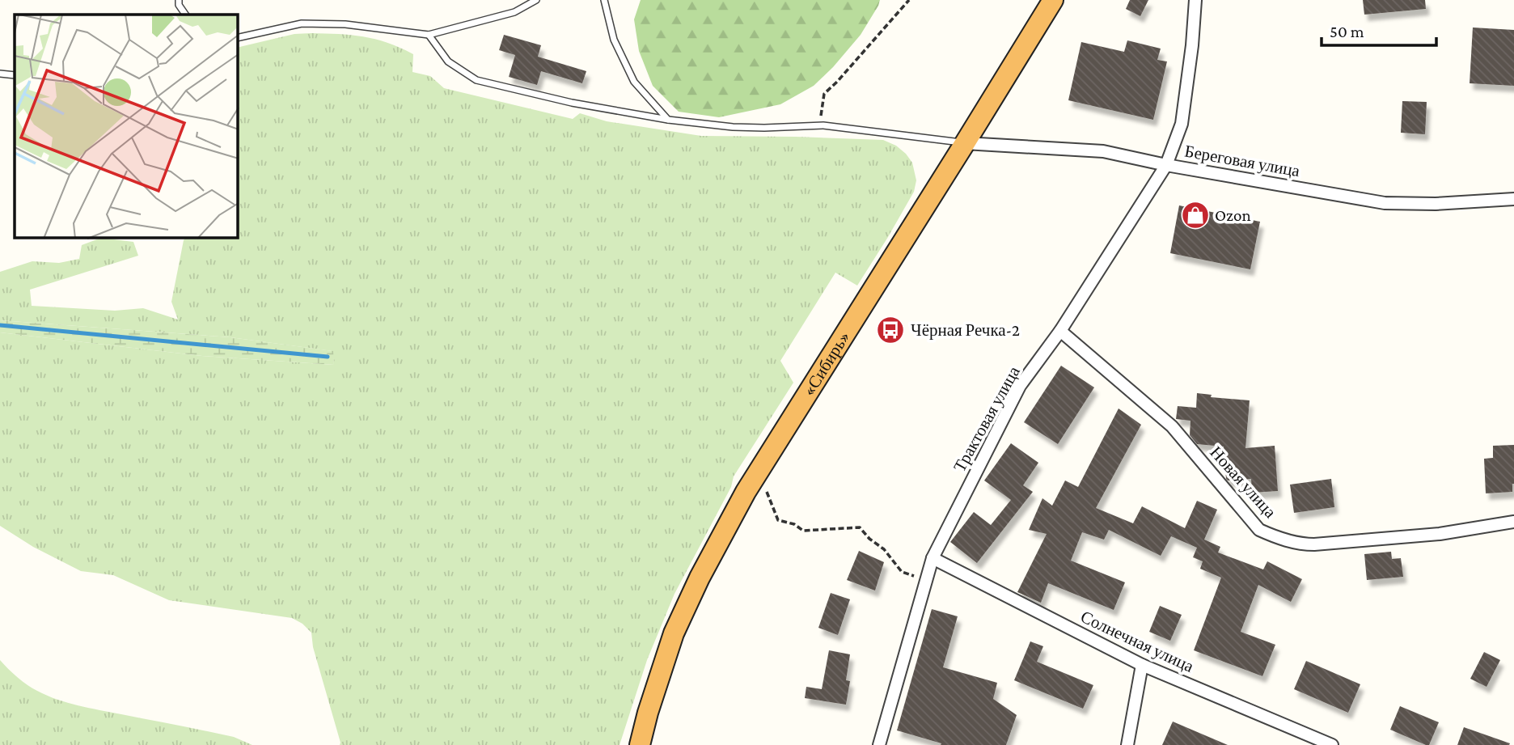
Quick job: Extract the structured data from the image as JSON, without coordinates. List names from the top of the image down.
{
  "streets": {
    "highway": ["«Сибирь»"],
    "street": [
      "Береговая улица",
      "Трактовая улица",
      "Новая улица",
      "Солнечная улица"
    ]
  },
  "crossings": [
    ["Береговая улица", "«Сибирь»"],
    ["Береговая улица", "Трактовая улица"],
    ["Трактовая улица", "Новая улица"],
    ["Трактовая улица", "Солнечная улица"]
  ],
  "places": {
    "shop": ["Ozon"],
    "bus stop": ["Чёрная Речка-2"]
  },
  "scale_bar": "50 m"
}
